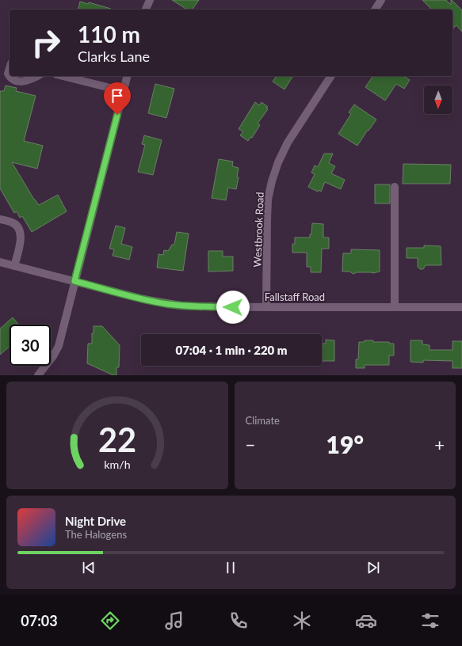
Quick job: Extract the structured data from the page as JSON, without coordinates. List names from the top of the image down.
{
  "streets": {
    "street": ["Westbrook Road", "Fallstaff Road"]
  },
  "crossings": [
    ["Westbrook Road", "Fallstaff Road"]
  ],
  "north": "bottom",
  "page": {
    "turn": ["110 m", "Clarks Lane"],
    "limit": "30",
    "trip": "07:04 · 1 min · 220 m",
    "tile": "Climate",
    "heat": ["−", "19°", "+"],
    "song": ["Night Drive", "The Halogens"],
    "tabs": "07:03",
    "gauge": ["22", "km/h"]
  }
}
